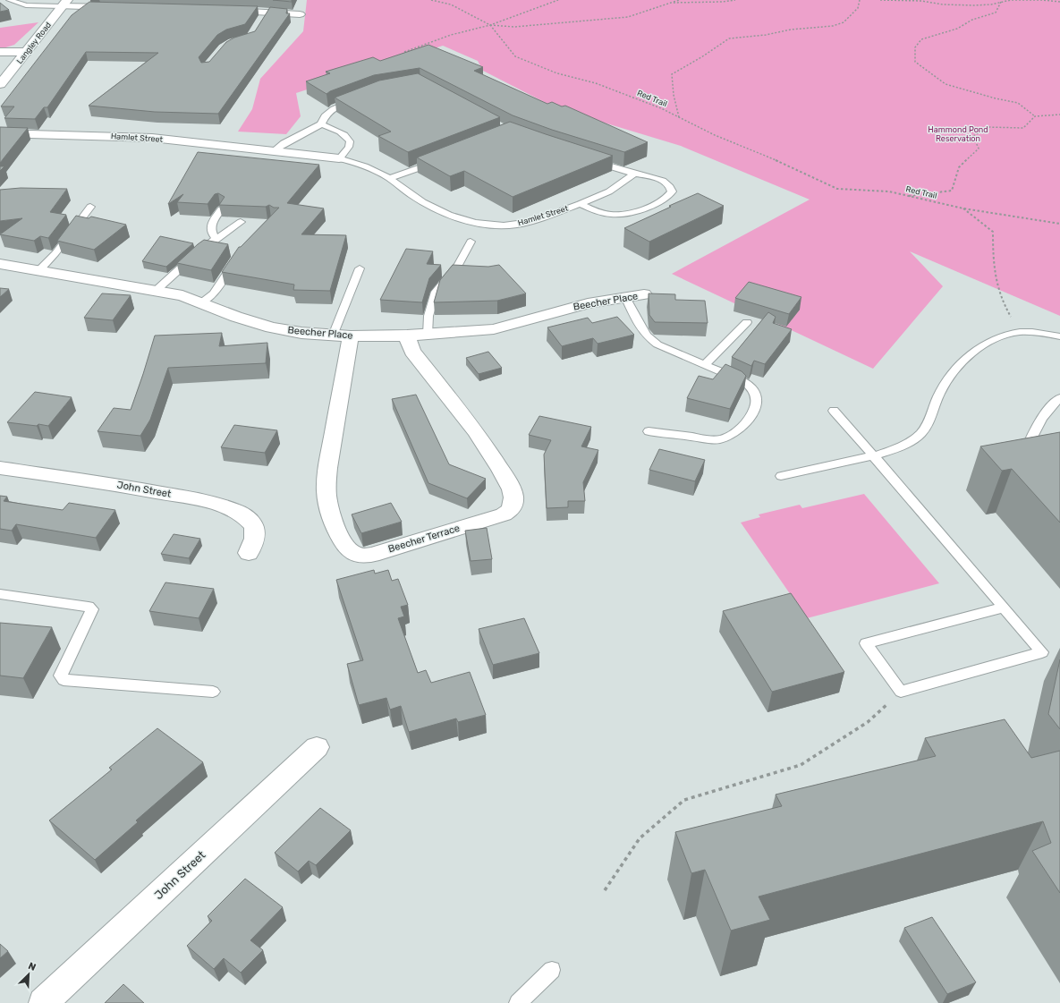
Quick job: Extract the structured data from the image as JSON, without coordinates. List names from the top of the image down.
{
  "streets": {
    "street": [
      "Langley Road",
      "Hamlet Street",
      "Beecher Place",
      "John Street",
      "Beecher Terrace"
    ],
    "path": ["Red Trail"]
  },
  "crossings": [
    ["Beecher Place", "Beecher Terrace"]
  ],
  "parks": ["Hammond Pond Reservation"],
  "north": "top right"
}
